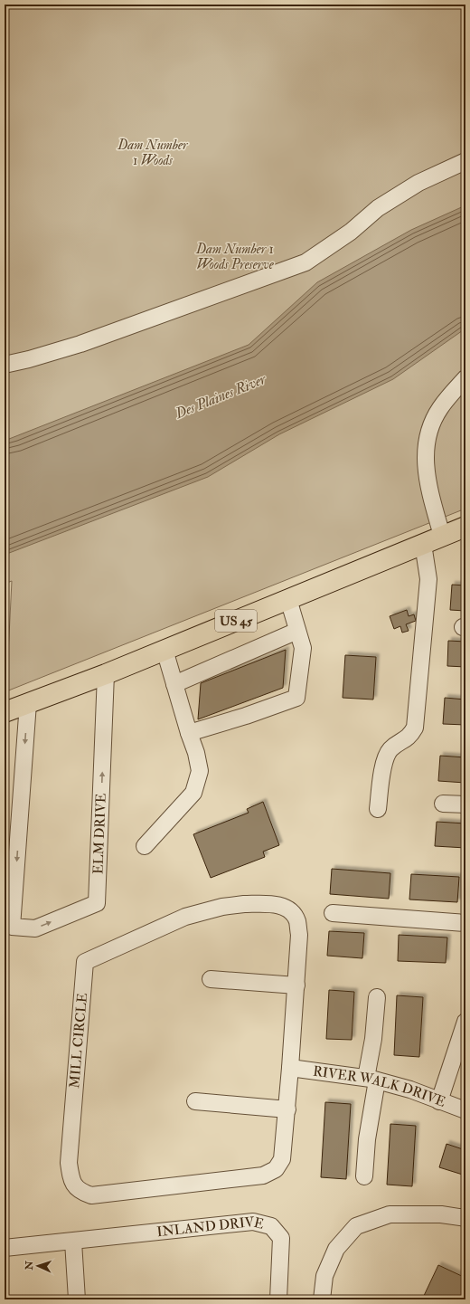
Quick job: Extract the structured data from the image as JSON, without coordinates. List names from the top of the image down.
{
  "streets": {
    "main road": ["US 45"],
    "street": [
      "ELM DRIVE",
      "MILL CIRCLE",
      "RIVER WALK DRIVE",
      "INLAND DRIVE"
    ]
  },
  "crossings": [
    ["US 45", "ELM DRIVE"],
    ["MILL CIRCLE", "RIVER WALK DRIVE"]
  ],
  "water": ["Des Plaines River"],
  "parks": ["Dam Number 1 Woods", "Dam Number 1 Woods Preserve"],
  "north": "left"
}
